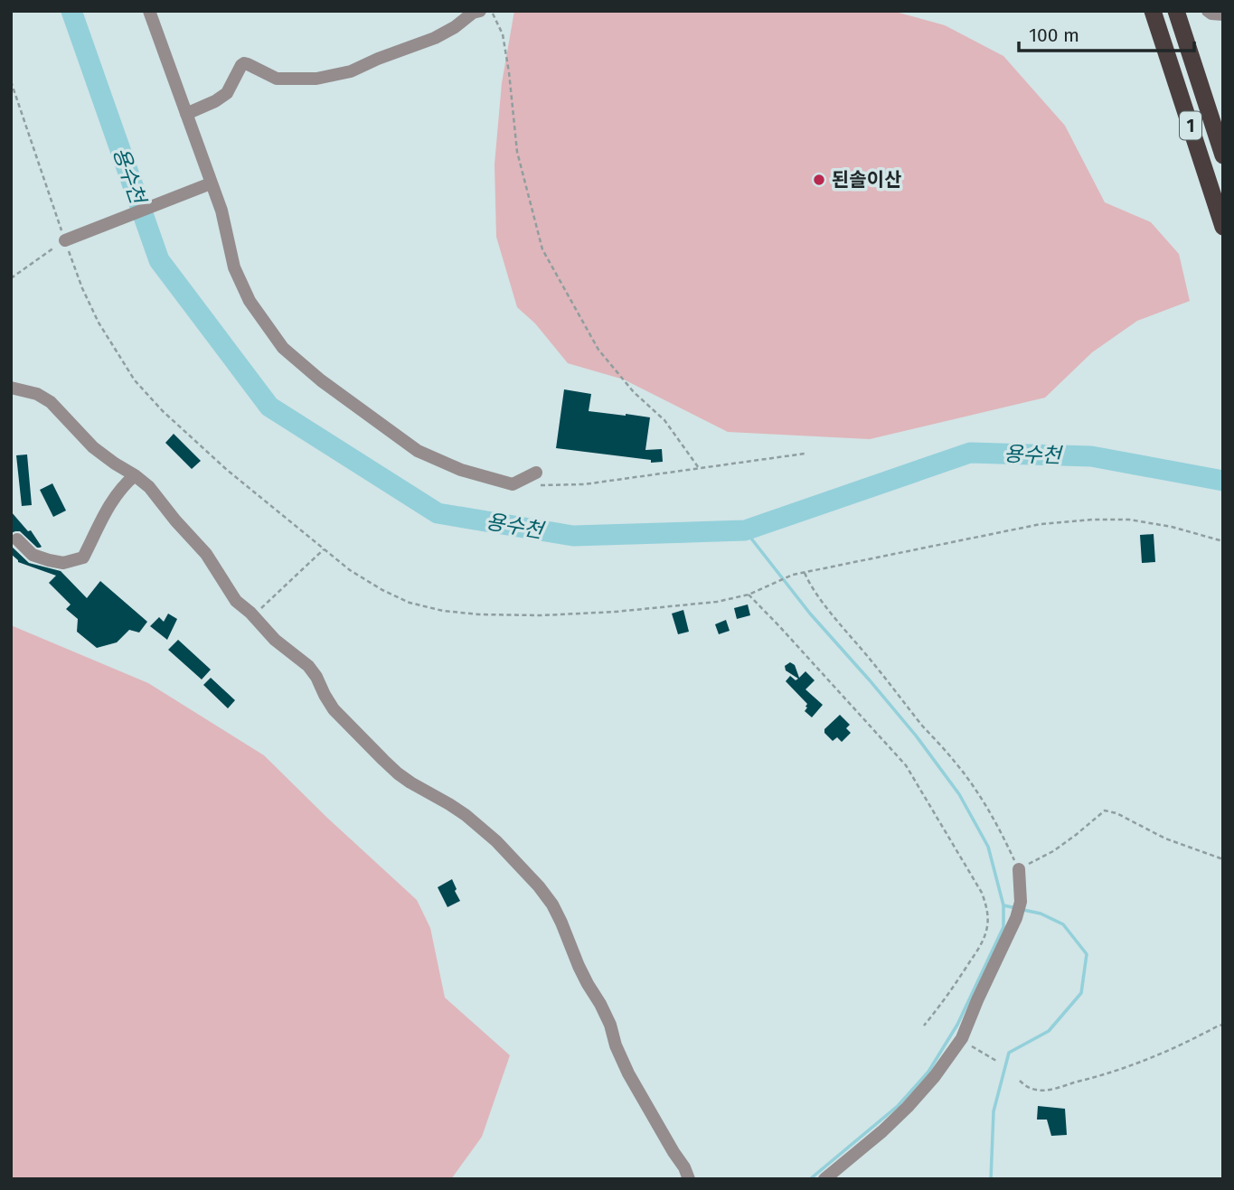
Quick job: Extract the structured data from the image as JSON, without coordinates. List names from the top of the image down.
{
  "streets": {
    "highway": ["1"]
  },
  "water": ["용수천"],
  "places": ["된솔이산"],
  "scale_bar": "100 m"
}
